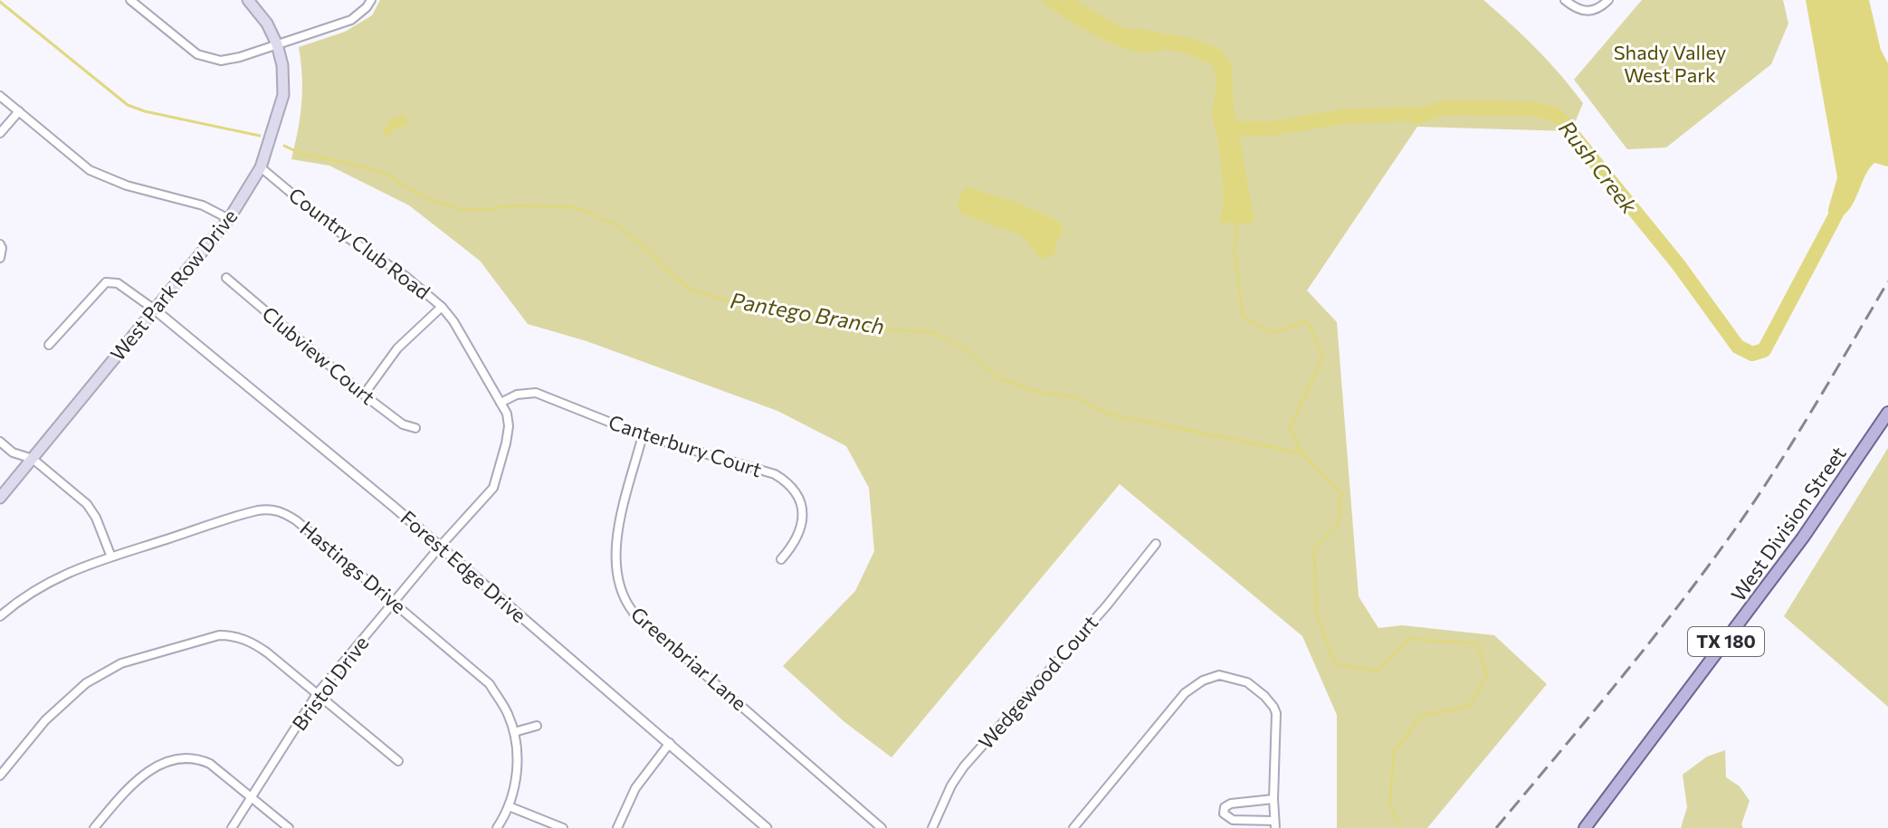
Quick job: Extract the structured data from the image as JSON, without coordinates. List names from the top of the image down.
{
  "streets": {
    "main road": ["West Park Row Drive", "West Division Street", "TX 180"],
    "street": [
      "Country Club Road",
      "Clubview Court",
      "Canterbury Court",
      "Forest Edge Drive",
      "Hastings Drive",
      "Greenbriar Lane",
      "Wedgewood Court",
      "Bristol Drive"
    ]
  },
  "crossings": [
    ["Country Club Road", "West Park Row Drive"],
    ["Country Club Road", "Canterbury Court"],
    ["Country Club Road", "Forest Edge Drive"],
    ["Country Club Road", "Bristol Drive"],
    ["West Park Row Drive", "Forest Edge Drive"],
    ["Canterbury Court", "Greenbriar Lane"],
    ["Forest Edge Drive", "Bristol Drive"],
    ["Hastings Drive", "Bristol Drive"]
  ],
  "water": ["Rush Creek", "Pantego Branch"],
  "parks": ["Shady Valley West Park"]
}
